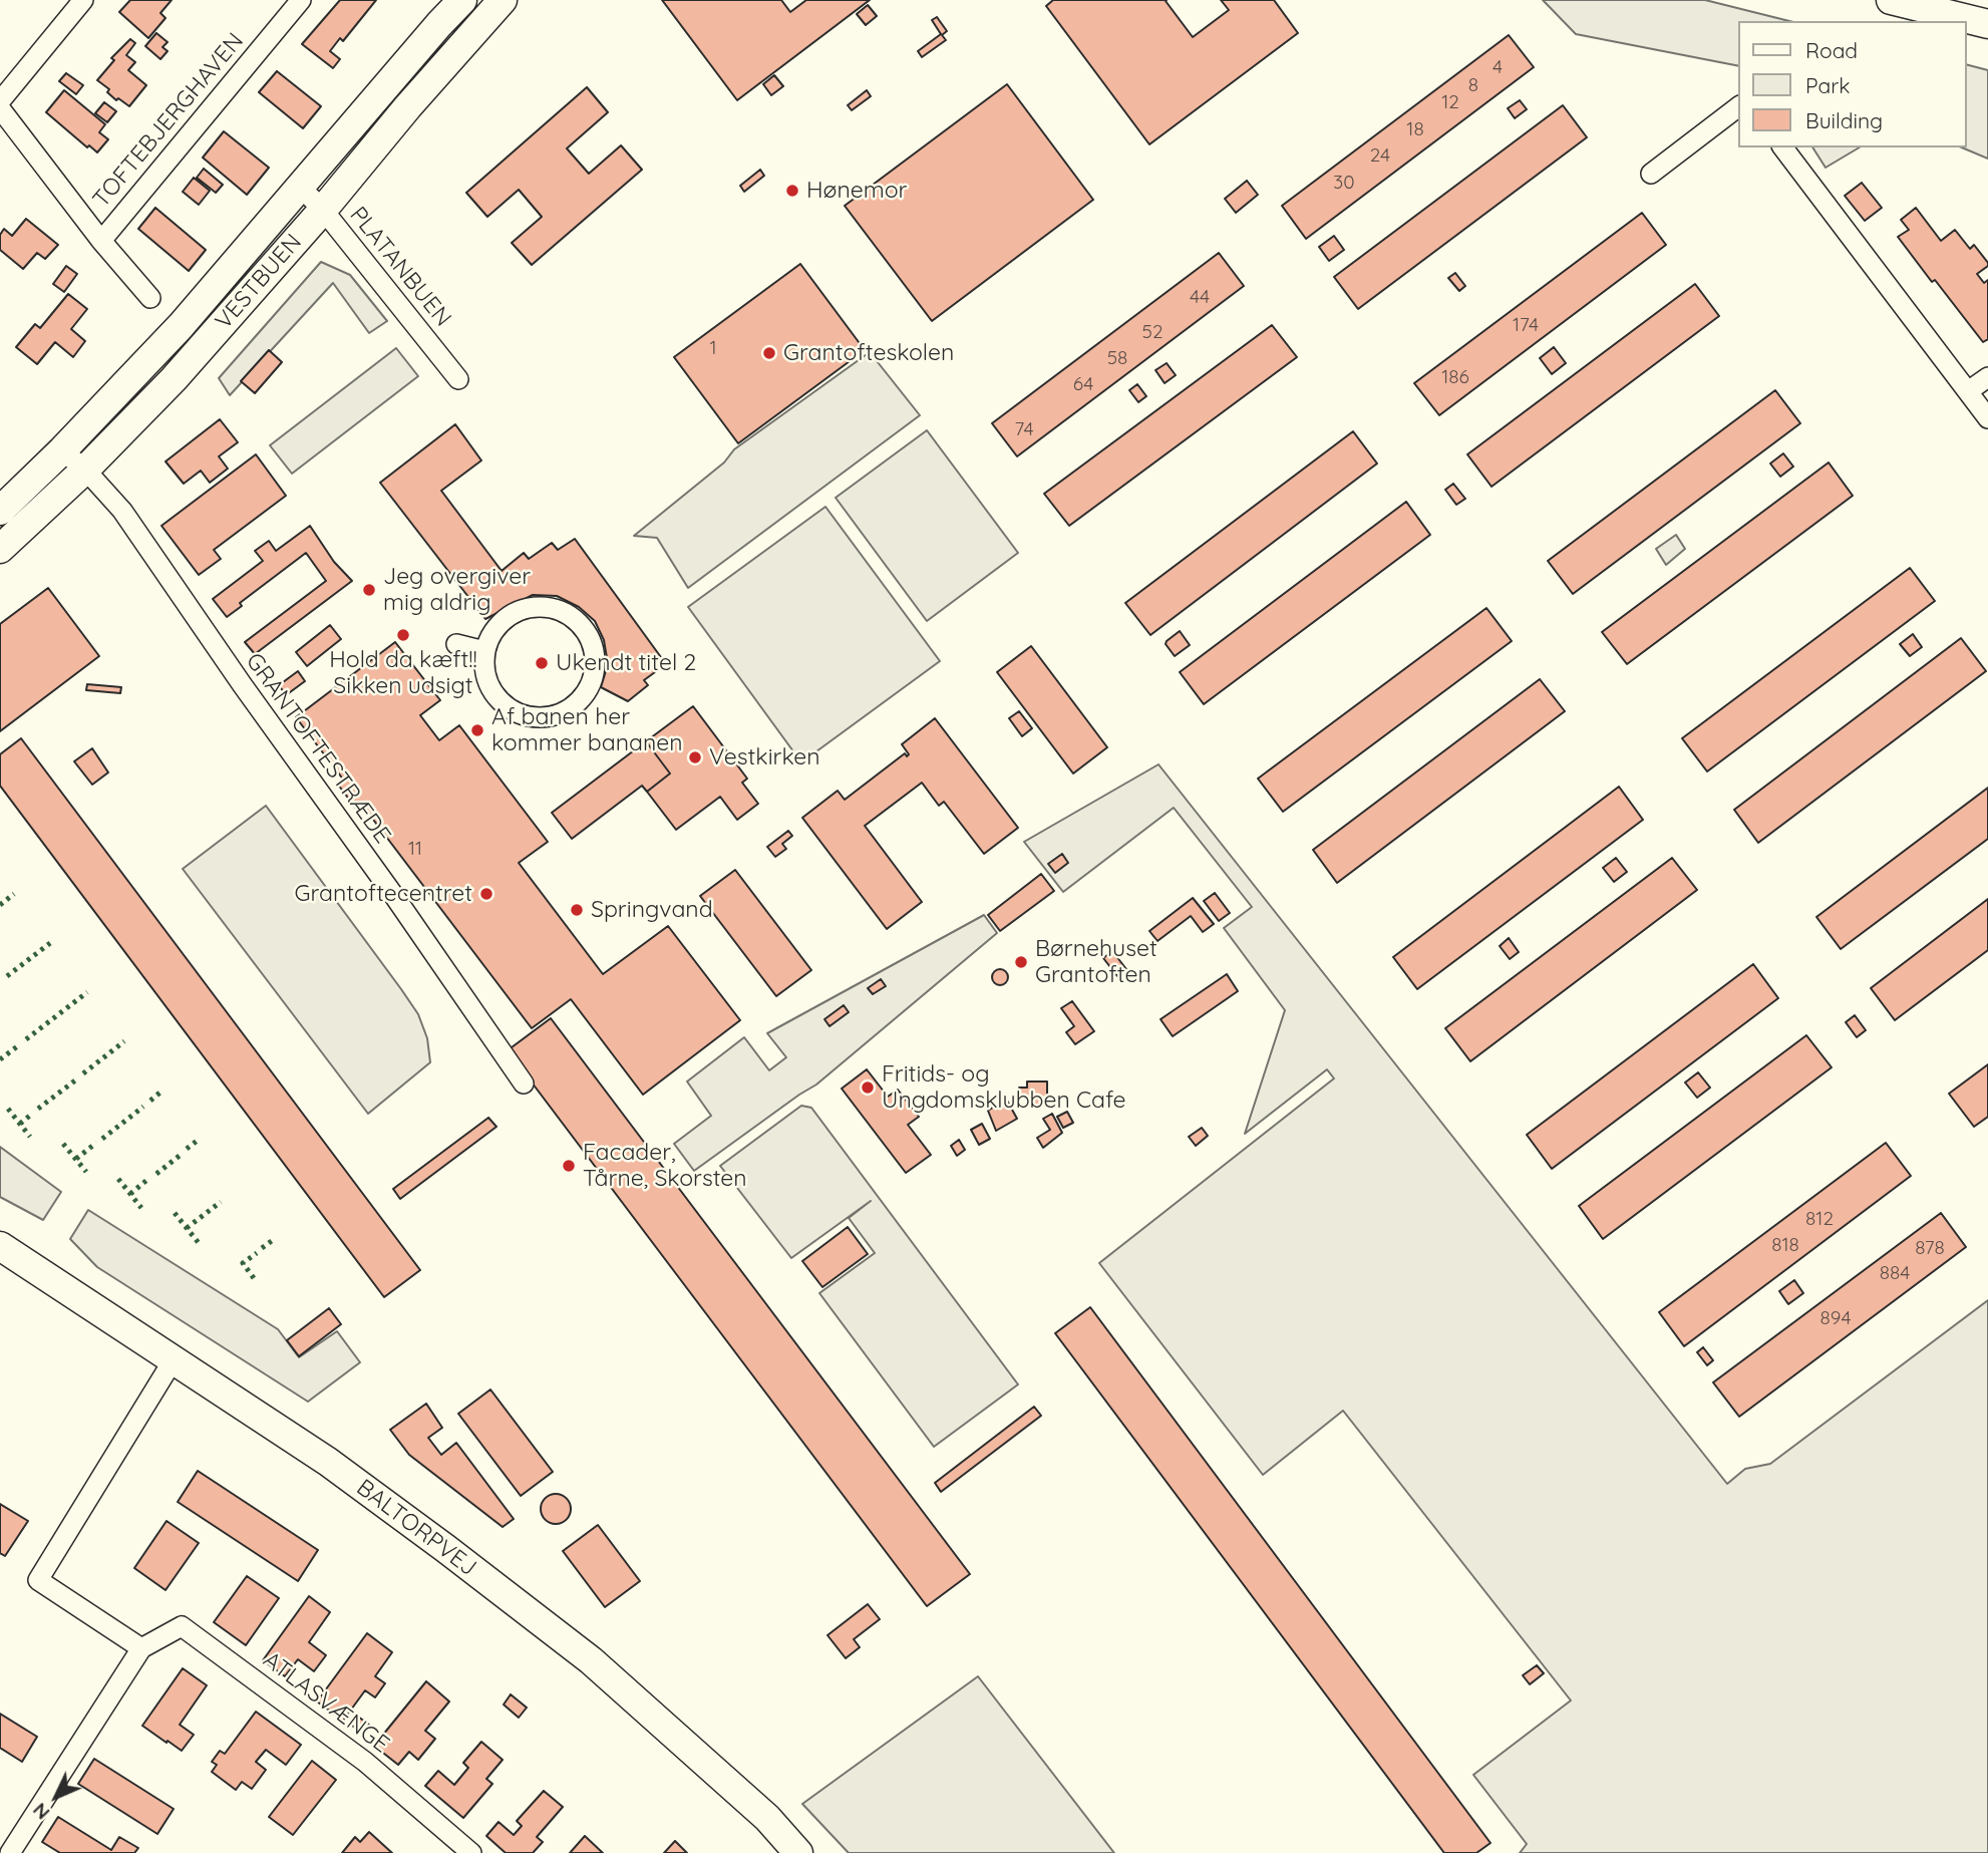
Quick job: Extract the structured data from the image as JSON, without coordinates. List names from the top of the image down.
{
  "streets": {
    "street": [
      "TOFTEBJERGHAVEN",
      "PLATANBUEN",
      "VESTBUEN",
      "GRANTOFTESTRÆDE",
      "BALTORPVEJ",
      "ATLASVÆNGE"
    ]
  },
  "crossings": [
    ["PLATANBUEN", "VESTBUEN"],
    ["VESTBUEN", "GRANTOFTESTRÆDE"]
  ],
  "places": [
    "Hønemor",
    "Grantofteskolen",
    "Jeg overgiver mig aldrig",
    "Hold da kæft!! Sikken udsigt",
    "Ukendt titel 2",
    "Af banen her kommer bananen",
    "Vestkirken",
    "Grantoftecentret",
    "Springvand",
    "Børnehuset Grantoften",
    "Fritids- og Ungdomsklubben Cafe",
    "Facader, Tårne, Skorsten"
  ],
  "house_numbers": [
    "4",
    "8",
    "12",
    "18",
    "24",
    "30",
    "44",
    "174",
    "52",
    "1",
    "58",
    "186",
    "64",
    "74",
    "11",
    "812",
    "818",
    "878",
    "884",
    "894"
  ],
  "legend": ["Road", "Park", "Building"],
  "north": "bottom left"
}
